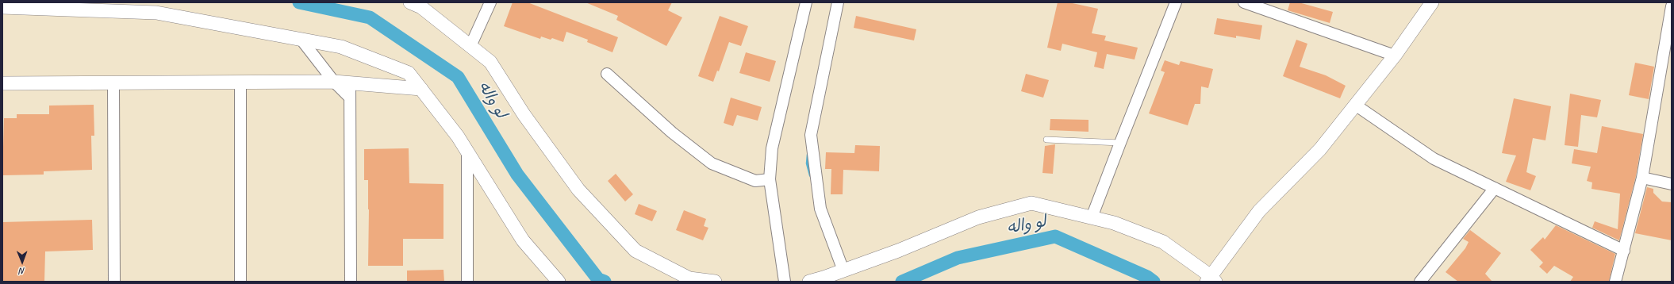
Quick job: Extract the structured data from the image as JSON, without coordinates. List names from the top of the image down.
{
  "water": ["لو واله"],
  "north": "bottom"
}
